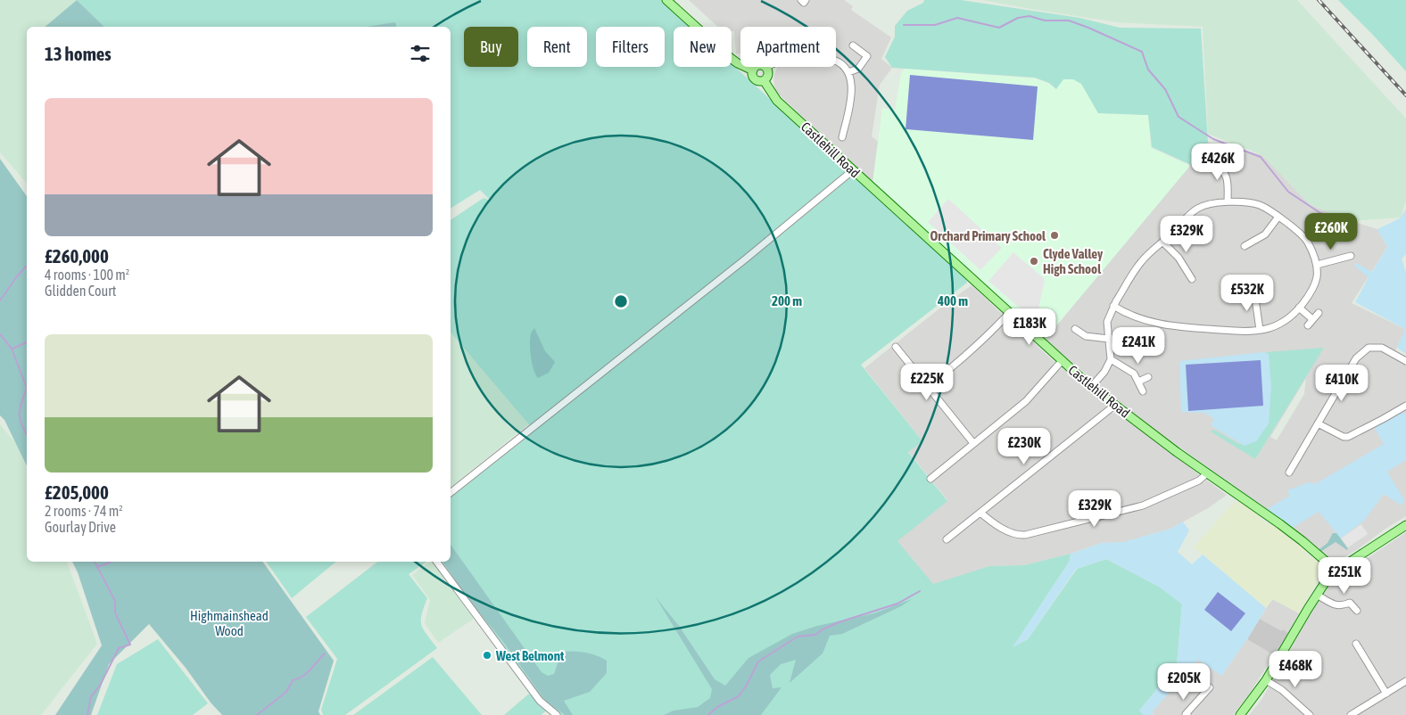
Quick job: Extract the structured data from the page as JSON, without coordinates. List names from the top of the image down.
{
  "streets": {
    "main road": ["Castlehill Road"]
  },
  "parks": ["Highmainshead Wood"],
  "places": ["Orchard Primary School", "Clyde Valley High School", "West Belmont"],
  "page": {
    "chip": [
      "Buy",
      "Rent",
      "Filters",
      "New",
      "Apartment"
    ],
    "heading": "13 homes",
    "list": [
      {
        "name": "£260,000",
        "note": "4 rooms · 100 m² · Glidden Court"
      },
      {
        "name": "£205,000",
        "note": "2 rooms · 74 m² · Gourlay Drive"
      }
    ],
    "price": [
      "£426K",
      "£260K",
      "£329K",
      "£532K",
      "£183K",
      "£241K",
      "£225K",
      "£410K",
      "£230K",
      "£329K",
      "£251K",
      "£468K",
      "£205K"
    ]
  },
  "rings": ["200 m", "400 m"]
}
